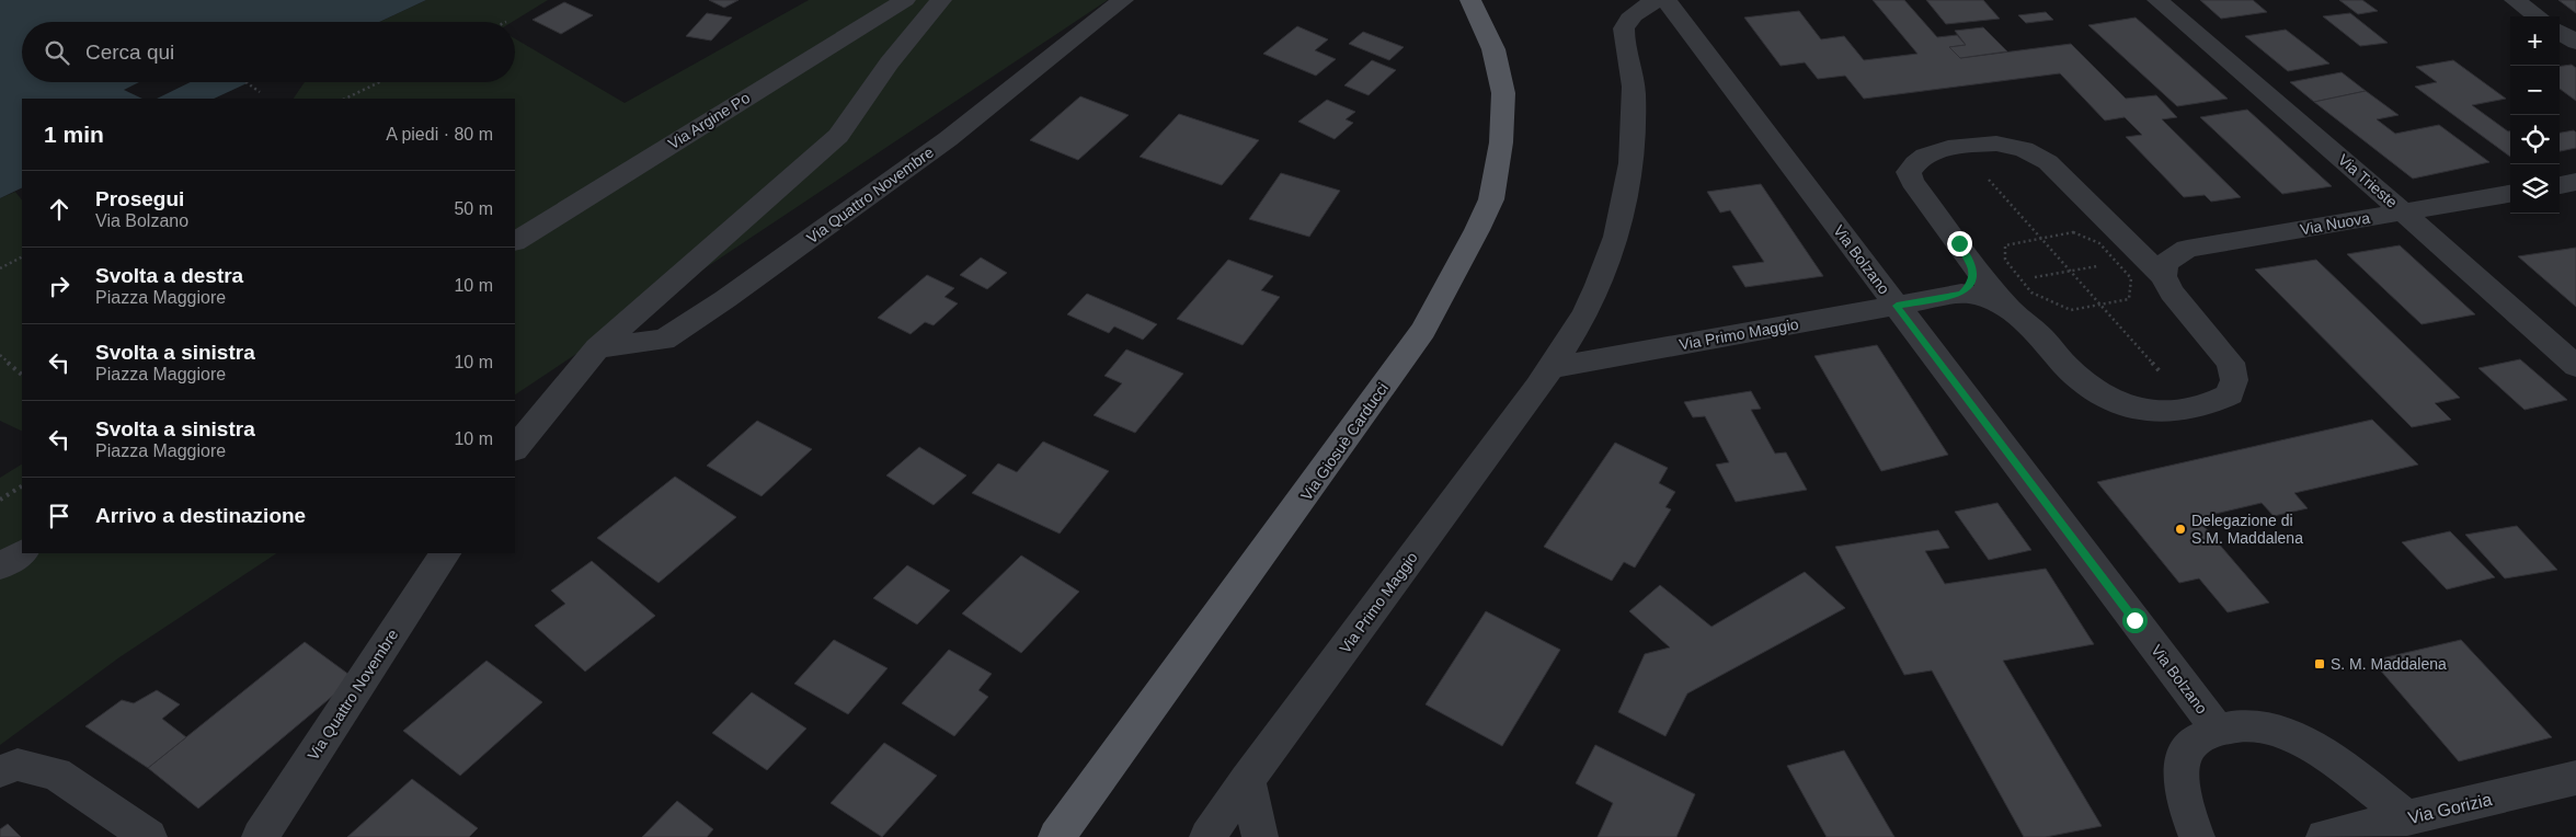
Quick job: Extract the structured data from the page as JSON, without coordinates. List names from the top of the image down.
{
  "streets": {
    "main road": ["Via Giosuè Carducci"],
    "street": [
      "Via Argine Po",
      "Via Trieste",
      "Via Quattro Novembre",
      "Via Nuova",
      "Via Bolzano",
      "Via Primo Maggio",
      "Via Gorizia"
    ]
  },
  "crossings": [
    ["Via Trieste", "Via Nuova"],
    ["Via Bolzano", "Via Primo Maggio"],
    ["Via Bolzano", "Via Gorizia"]
  ],
  "places": {
    "other": ["Delegazione di S.M. Maddalena"],
    "transit": ["S. M. Maddalena"]
  },
  "page": {
    "map_buttons": ["+", "−"],
    "search": "Cerca qui",
    "heading": ["1 min", "A piedi · 80 m"],
    "list": [
      ["Prosegui", "Via Bolzano", "50 m"],
      ["Svolta a destra", "Piazza Maggiore", "10 m"],
      ["Svolta a sinistra", "Piazza Maggiore", "10 m"],
      ["Svolta a sinistra", "Piazza Maggiore", "10 m"],
      "Arrivo a destinazione"
    ]
  }
}
